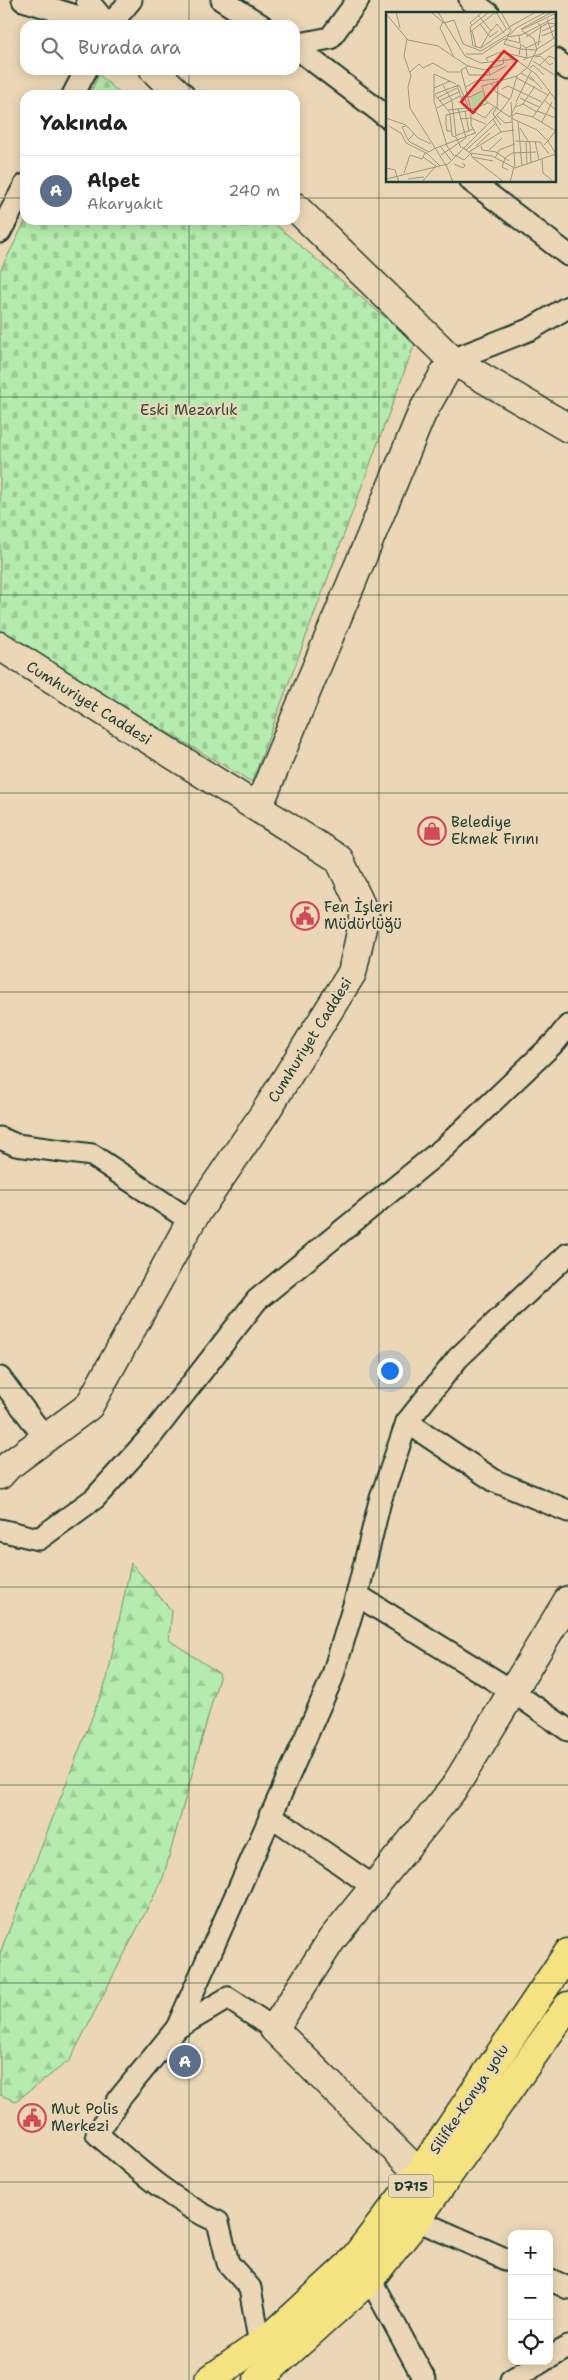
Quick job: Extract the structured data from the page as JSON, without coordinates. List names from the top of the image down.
{
  "streets": {
    "highway": ["Silifke-Konya yolu", "D715"],
    "street": ["Cumhuriyet Caddesi"]
  },
  "parks": ["Eski Mezarlık"],
  "places": {
    "shop": ["Belediye Ekmek Fırını"],
    "public building": ["Fen İşleri Müdürlüğü", "Mut Polis Merkezi"]
  },
  "page": {
    "search": "Burada ara",
    "heading": "Yakında",
    "list": [
      {
        "mark": "A",
        "name": "Alpet",
        "note": "Akaryakıt",
        "value": "240 m"
      }
    ],
    "pins": "A",
    "map_buttons": ["+", "−"]
  }
}
